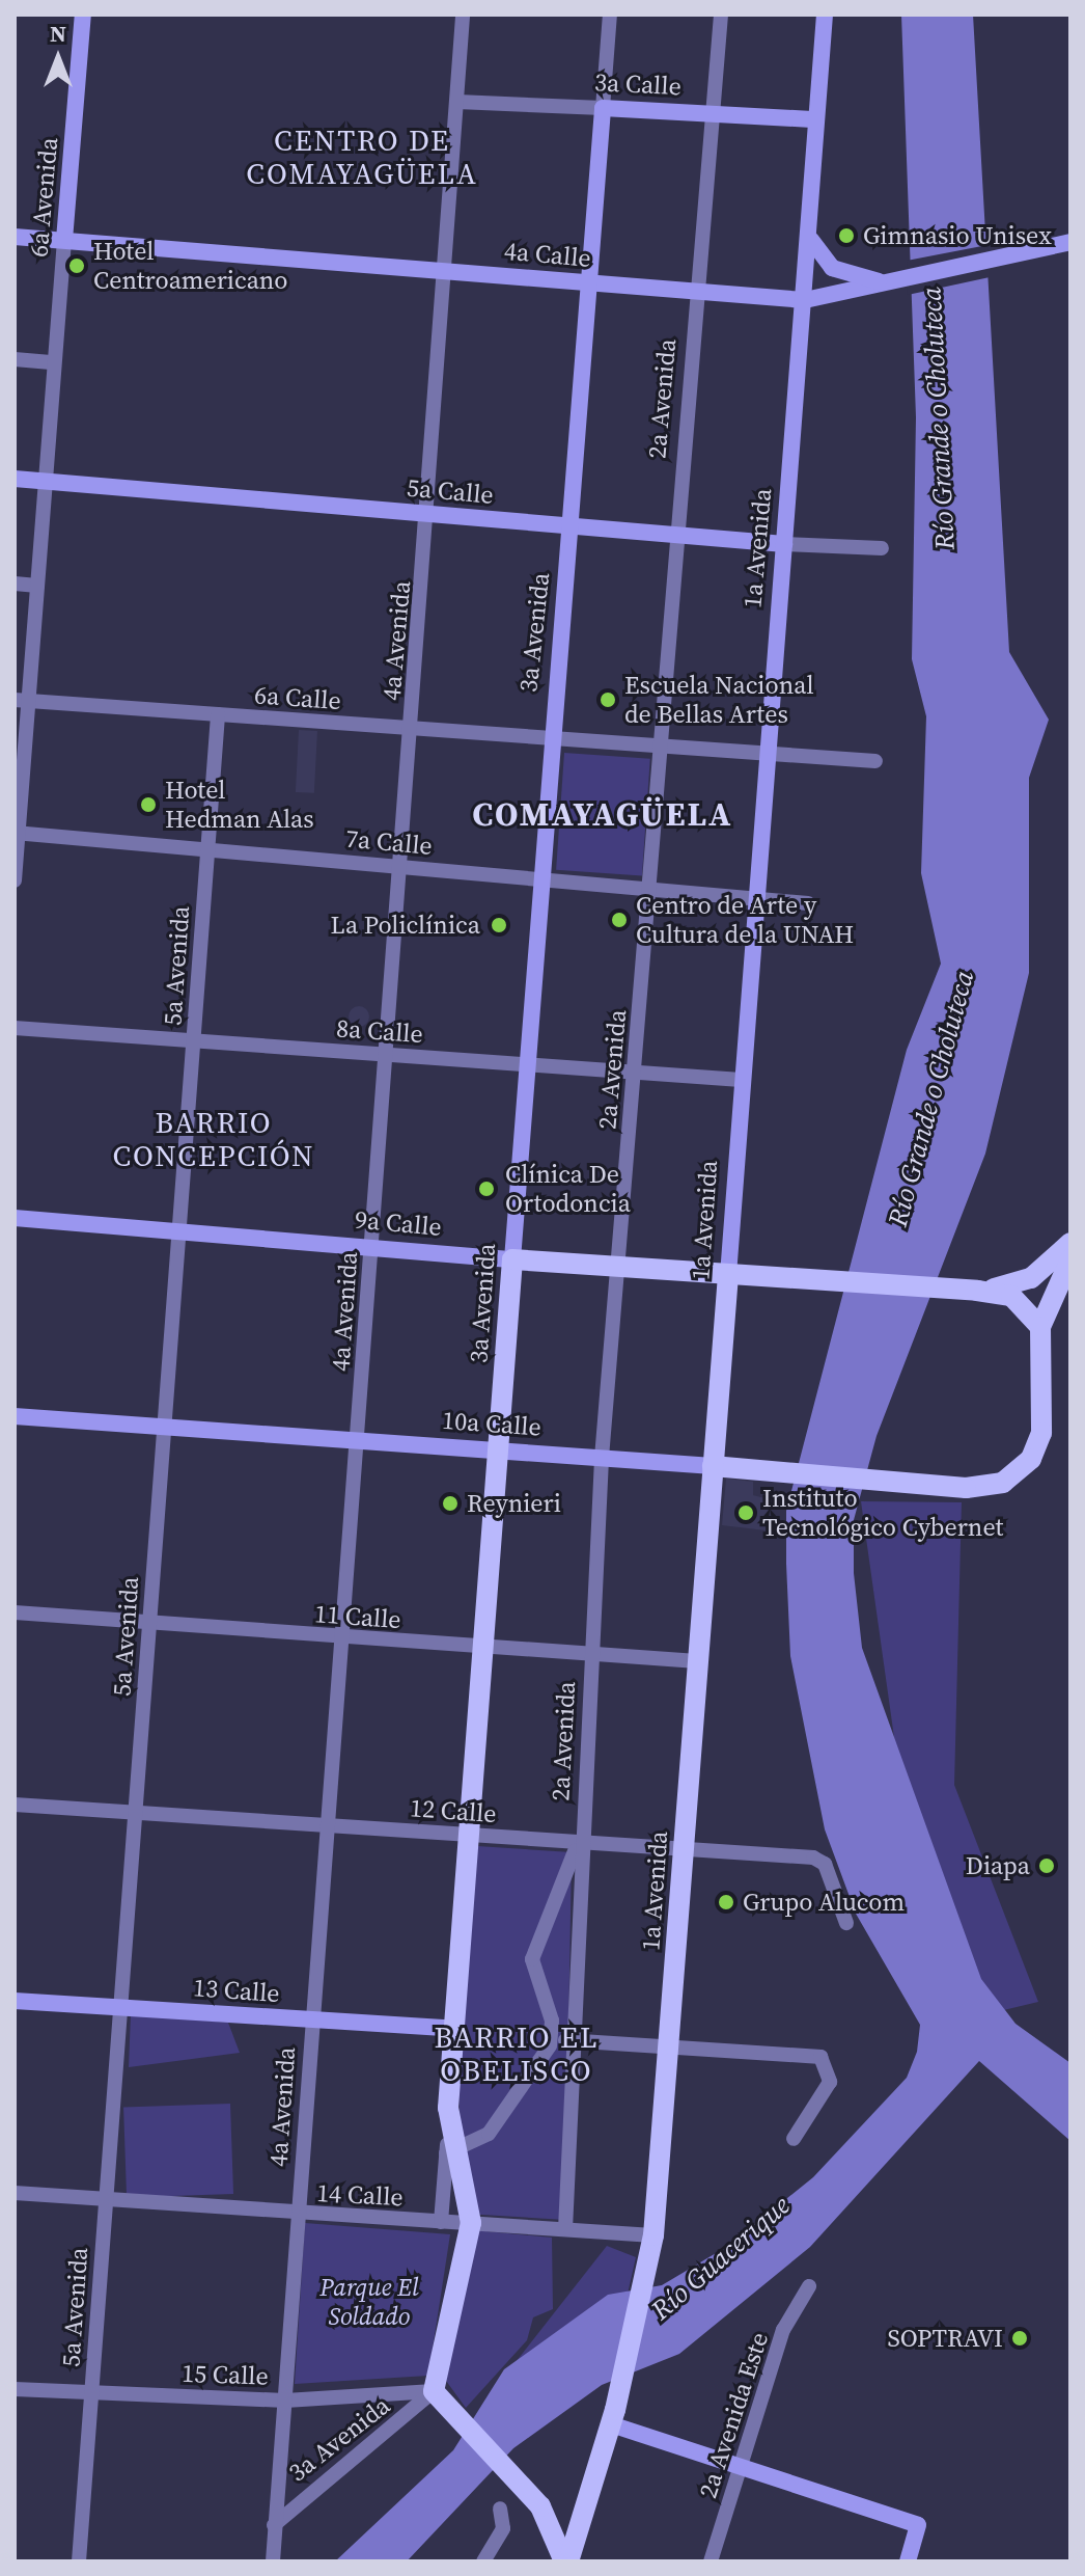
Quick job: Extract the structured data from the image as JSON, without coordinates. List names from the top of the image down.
{
  "streets": {
    "main road": [
      "1a Avenida",
      "3a Avenida",
      "9a Calle",
      "10a Calle"
    ],
    "street": [
      "3a Calle",
      "6a Avenida",
      "4a Calle",
      "2a Avenida",
      "5a Calle",
      "4a Avenida",
      "6a Calle",
      "7a Calle",
      "5a Avenida",
      "8a Calle",
      "11 Calle",
      "12 Calle",
      "13 Calle",
      "14 Calle",
      "15 Calle",
      "2a Avenida Este"
    ]
  },
  "crossings": [
    ["3a Calle", "2a Avenida"],
    ["3a Calle", "1a Avenida"],
    ["3a Calle", "3a Avenida"],
    ["3a Calle", "4a Avenida"],
    ["6a Avenida", "4a Calle"],
    ["6a Avenida", "5a Calle"],
    ["6a Avenida", "6a Calle"],
    ["6a Avenida", "7a Calle"],
    ["4a Calle", "2a Avenida"],
    ["4a Calle", "1a Avenida"],
    ["4a Calle", "3a Avenida"],
    ["4a Calle", "4a Avenida"],
    ["2a Avenida", "5a Calle"],
    ["2a Avenida", "6a Calle"],
    ["2a Avenida", "7a Calle"],
    ["2a Avenida", "8a Calle"],
    ["2a Avenida", "9a Calle"],
    ["2a Avenida", "10a Calle"],
    ["2a Avenida", "11 Calle"],
    ["2a Avenida", "12 Calle"],
    ["2a Avenida", "14 Calle"],
    ["5a Calle", "1a Avenida"],
    ["5a Calle", "3a Avenida"],
    ["5a Calle", "4a Avenida"],
    ["1a Avenida", "6a Calle"],
    ["1a Avenida", "7a Calle"],
    ["1a Avenida", "8a Calle"],
    ["1a Avenida", "9a Calle"],
    ["1a Avenida", "10a Calle"],
    ["1a Avenida", "11 Calle"],
    ["1a Avenida", "12 Calle"],
    ["1a Avenida", "14 Calle"],
    ["3a Avenida", "4a Avenida"],
    ["3a Avenida", "6a Calle"],
    ["3a Avenida", "7a Calle"],
    ["3a Avenida", "8a Calle"],
    ["3a Avenida", "9a Calle"],
    ["3a Avenida", "10a Calle"],
    ["3a Avenida", "11 Calle"],
    ["3a Avenida", "12 Calle"],
    ["3a Avenida", "13 Calle"],
    ["3a Avenida", "14 Calle"],
    ["3a Avenida", "15 Calle"],
    ["4a Avenida", "6a Calle"],
    ["4a Avenida", "7a Calle"],
    ["4a Avenida", "8a Calle"],
    ["4a Avenida", "9a Calle"],
    ["4a Avenida", "10a Calle"],
    ["4a Avenida", "11 Calle"],
    ["4a Avenida", "12 Calle"],
    ["4a Avenida", "13 Calle"],
    ["4a Avenida", "14 Calle"],
    ["4a Avenida", "15 Calle"],
    ["6a Calle", "5a Avenida"],
    ["7a Calle", "5a Avenida"],
    ["5a Avenida", "8a Calle"],
    ["5a Avenida", "9a Calle"],
    ["5a Avenida", "10a Calle"],
    ["5a Avenida", "11 Calle"],
    ["5a Avenida", "12 Calle"],
    ["5a Avenida", "13 Calle"],
    ["5a Avenida", "14 Calle"],
    ["5a Avenida", "15 Calle"]
  ],
  "districts": [
    "CENTRO DE COMAYAGÜELA",
    "COMAYAGÜELA",
    "BARRIO CONCEPCIÓN",
    "BARRIO EL OBELISCO"
  ],
  "water": ["Río Grande o Choluteca", "Río Guacerique"],
  "parks": ["Parque El Soldado"],
  "places": [
    "Gimnasio Unisex",
    "Hotel Centroamericano",
    "Escuela Nacional de Bellas Artes",
    "Hotel Hedman Alas",
    "Centro de Arte y Cultura de la UNAH",
    "La Policlínica",
    "Clínica De Ortodoncia",
    "Reynieri",
    "Instituto Tecnológico Cybernet",
    "Diapa",
    "Grupo Alucom",
    "SOPTRAVI"
  ],
  "north": "top"
}
